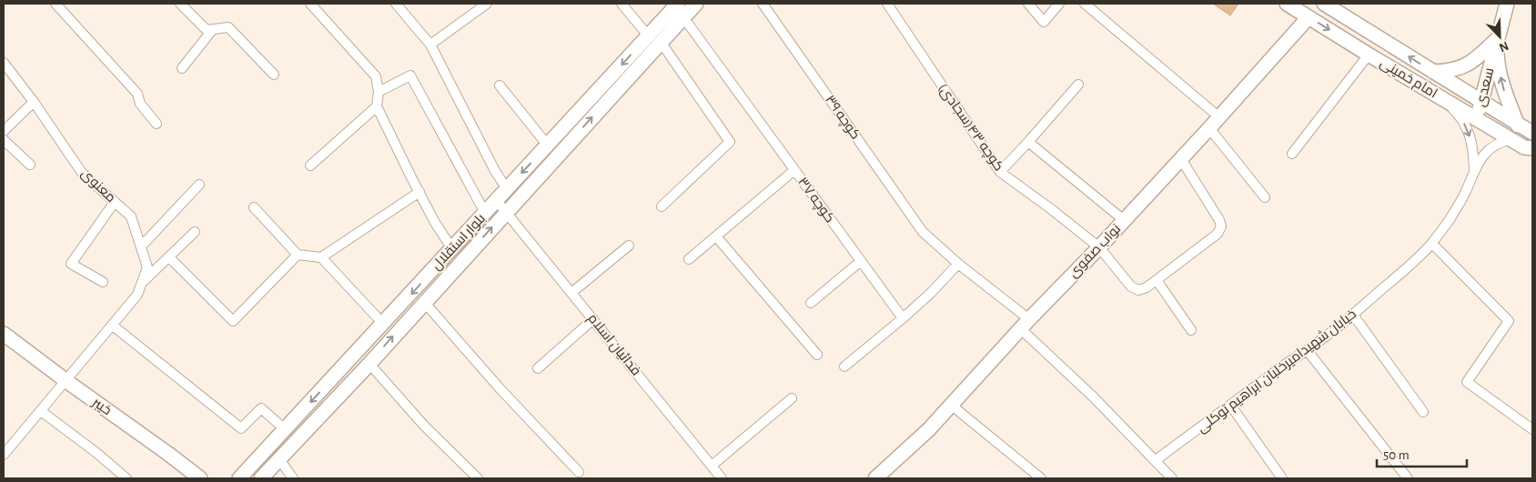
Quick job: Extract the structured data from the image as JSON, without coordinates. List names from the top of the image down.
{
  "streets": {
    "main road": [
      "امام خمینی",
      "سعدی",
      "بلوار استقلال",
      "نواب صفوی",
      "خیبر"
    ],
    "street": [
      "کوچه ۳۹",
      "کوچه ۴۳(سجادی)",
      "معنوی",
      "کوچه ۳۷",
      "فدائیان اسلام",
      "خیابان شهیدامیرخلبان ابراهیم توکلی"
    ]
  },
  "crossings": [
    ["امام خمینی", "سعدی"],
    ["امام خمینی", "نواب صفوی"],
    ["کوچه ۳۹", "نواب صفوی"],
    ["کوچه ۳۹", "خیابان شهیدامیرخلبان ابراهیم توکلی"],
    ["کوچه ۴۳(سجادی)", "نواب صفوی"],
    ["معنوی", "خیبر"],
    ["کوچه ۳۷", "بلوار استقلال"],
    ["بلوار استقلال", "فدائیان اسلام"]
  ],
  "scale_bar": "50 m",
  "north": "bottom right"
}
